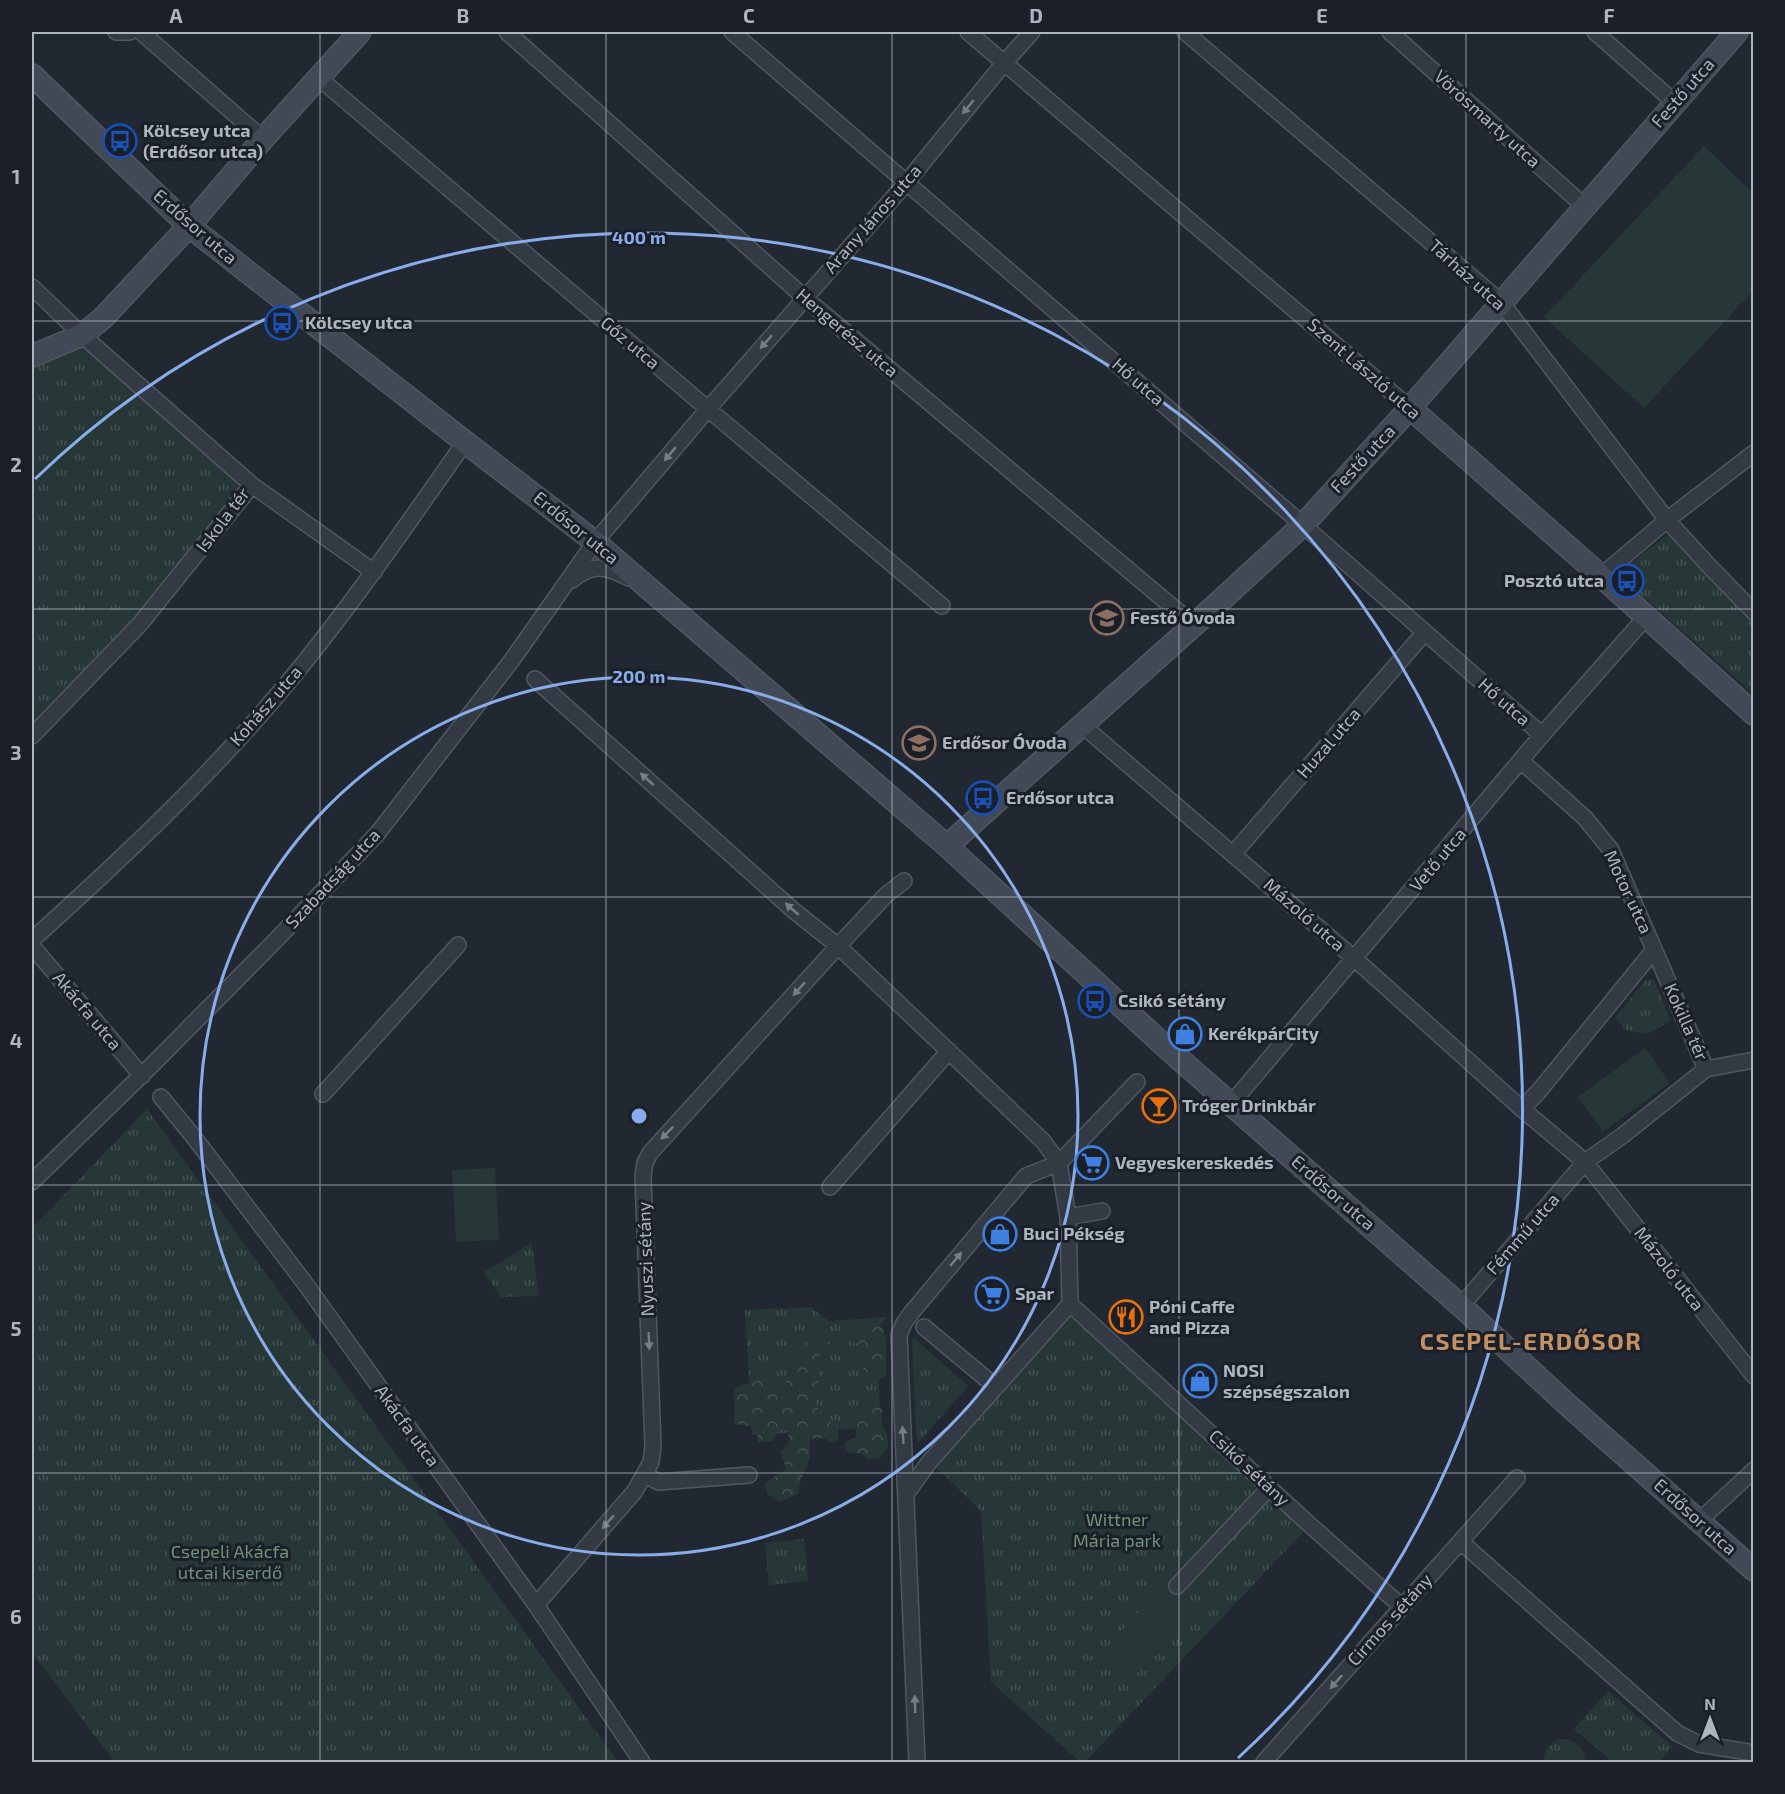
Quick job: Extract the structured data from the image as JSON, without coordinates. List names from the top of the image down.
{
  "streets": {
    "street": [
      "Festő utca",
      "Vörösmarty utca",
      "Arany János utca",
      "Erdősor utca",
      "Tárház utca",
      "Hengerész utca",
      "Gőz utca",
      "Szent László utca",
      "Hő utca",
      "Iskola tér",
      "Kohász utca",
      "Huzal utca",
      "Vető utca",
      "Szabadság utca",
      "Motor utca",
      "Mázoló utca",
      "Akácfa utca",
      "Kokilla tér",
      "Fémmű utca",
      "Nyuszi sétány",
      "Csikó sétány",
      "Cirmos sétány"
    ]
  },
  "crossings": [
    ["Festő utca", "Vörösmarty utca"],
    ["Festő utca", "Erdősor utca"],
    ["Festő utca", "Tárház utca"],
    ["Festő utca", "Hengerész utca"],
    ["Festő utca", "Szent László utca"],
    ["Festő utca", "Hő utca"],
    ["Festő utca", "Mázoló utca"],
    ["Arany János utca", "Erdősor utca"],
    ["Arany János utca", "Hengerész utca"],
    ["Arany János utca", "Gőz utca"],
    ["Arany János utca", "Szent László utca"],
    ["Arany János utca", "Hő utca"],
    ["Arany János utca", "Szabadság utca"],
    ["Erdősor utca", "Kohász utca"],
    ["Erdősor utca", "Vető utca"],
    ["Erdősor utca", "Szabadság utca"],
    ["Erdősor utca", "Fémmű utca"],
    ["Szent László utca", "Vető utca"],
    ["Hő utca", "Huzal utca"],
    ["Hő utca", "Vető utca"],
    ["Huzal utca", "Mázoló utca"],
    ["Vető utca", "Motor utca"],
    ["Vető utca", "Mázoló utca"],
    ["Szabadság utca", "Akácfa utca"],
    ["Motor utca", "Kokilla tér"],
    ["Mázoló utca", "Kokilla tér"],
    ["Mázoló utca", "Fémmű utca"],
    ["Akácfa utca", "Nyuszi sétány"],
    ["Kokilla tér", "Fémmű utca"],
    ["Csikó sétány", "Cirmos sétány"]
  ],
  "one_way": ["Arany János utca", "Nyuszi sétány", "Cirmos sétány"],
  "districts": ["CSEPEL-ERDŐSOR"],
  "parks": ["Wittner Mária park", "Csepeli Akácfa utcai kiserdő"],
  "places": {
    "bus stop": [
      "Kölcsey utca (Erdősor utca)",
      "Kölcsey utca",
      "Posztó utca",
      "Erdősor utca",
      "Csikó sétány"
    ],
    "school or university": ["Festő Óvoda", "Erdősor Óvoda"],
    "shop": ["KerékpárCity", "Buci Pékség", "NOSI szépségszalon"],
    "bar": ["Tróger Drinkbár"],
    "supermarket": ["Vegyeskereskedés", "Spar"],
    "restaurant": ["Póni Caffe and Pizza"]
  },
  "north": "top",
  "grid": {
    "columns": [
      "A",
      "B",
      "C",
      "D",
      "E",
      "F"
    ],
    "rows": [
      "1",
      "2",
      "3",
      "4",
      "5",
      "6"
    ]
  },
  "rings": ["400 m", "200 m"]
}
